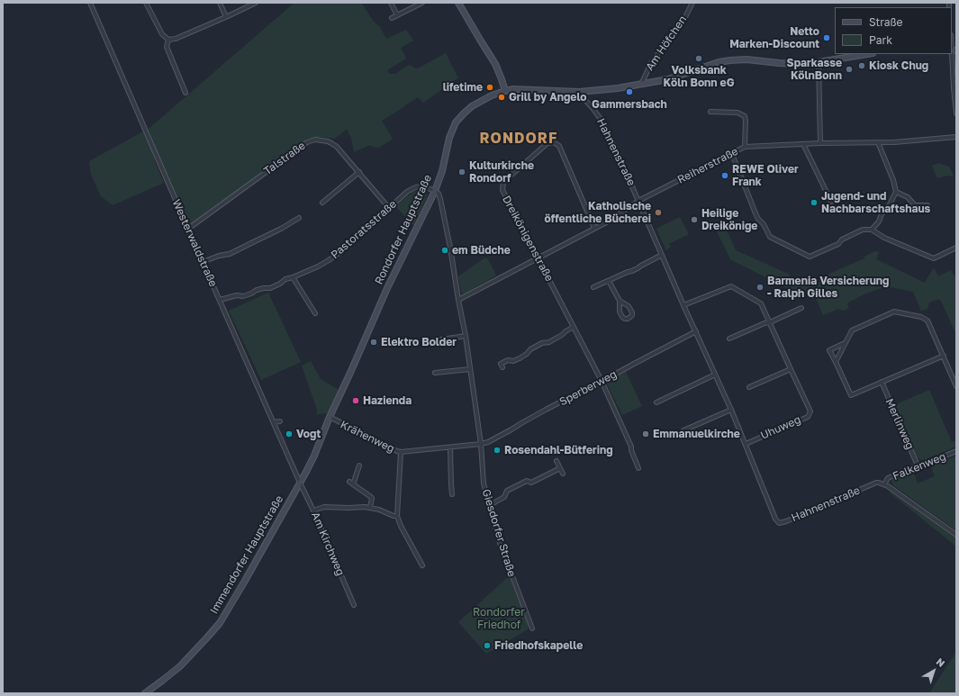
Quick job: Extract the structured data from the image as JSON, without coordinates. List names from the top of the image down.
{
  "streets": {
    "street": [
      "Am Höfchen",
      "Hahnenstraße",
      "Talstraße",
      "Reiherstraße",
      "Pastoratsstraße",
      "Rondorfer Hauptstraße",
      "Dreikönigenstraße",
      "Westerwaldstraße",
      "Sperberweg",
      "Merlinweg",
      "Uhuweg",
      "Krähenweg",
      "Falkenweg",
      "Giesdorfer Straße",
      "Am Kirchweg",
      "Immendorfer Hauptstraße"
    ]
  },
  "crossings": [
    ["Am Höfchen", "Rondorfer Hauptstraße"],
    ["Hahnenstraße", "Reiherstraße"],
    ["Hahnenstraße", "Rondorfer Hauptstraße"],
    ["Hahnenstraße", "Sperberweg"],
    ["Hahnenstraße", "Uhuweg"],
    ["Hahnenstraße", "Falkenweg"],
    ["Talstraße", "Pastoratsstraße"],
    ["Talstraße", "Westerwaldstraße"],
    ["Reiherstraße", "Dreikönigenstraße"],
    ["Reiherstraße", "Giesdorfer Straße"],
    ["Pastoratsstraße", "Rondorfer Hauptstraße"],
    ["Pastoratsstraße", "Westerwaldstraße"],
    ["Pastoratsstraße", "Giesdorfer Straße"],
    ["Rondorfer Hauptstraße", "Westerwaldstraße"],
    ["Rondorfer Hauptstraße", "Krähenweg"],
    ["Rondorfer Hauptstraße", "Giesdorfer Straße"],
    ["Rondorfer Hauptstraße", "Am Kirchweg"],
    ["Rondorfer Hauptstraße", "Immendorfer Hauptstraße"],
    ["Dreikönigenstraße", "Sperberweg"],
    ["Westerwaldstraße", "Am Kirchweg"],
    ["Westerwaldstraße", "Immendorfer Hauptstraße"],
    ["Sperberweg", "Krähenweg"],
    ["Sperberweg", "Giesdorfer Straße"],
    ["Merlinweg", "Falkenweg"],
    ["Krähenweg", "Giesdorfer Straße"],
    ["Am Kirchweg", "Immendorfer Hauptstraße"]
  ],
  "districts": ["RONDORF"],
  "parks": ["Rondorfer Friedhof"],
  "places": [
    "Netto Marken-Discount",
    "Volksbank Köln Bonn eG",
    "Kiosk Chug",
    "Sparkasse KölnBonn",
    "lifetime",
    "Gammersbach",
    "Grill by Angelo",
    "Kulturkirche Rondorf",
    "REWE Oliver Frank",
    "Jugend- und Nachbarschaftshaus",
    "Katholische öffentliche Bücherei",
    "Heilige Dreikönige",
    "em Büdche",
    "Barmenia Versicherung - Ralph Gilles",
    "Elektro Bolder",
    "Hazienda",
    "Vogt",
    "Emmanuelkirche",
    "Rosendahl-Bütfering",
    "Friedhofskapelle"
  ],
  "legend": ["Straße", "Park"],
  "north": "top right"
}
